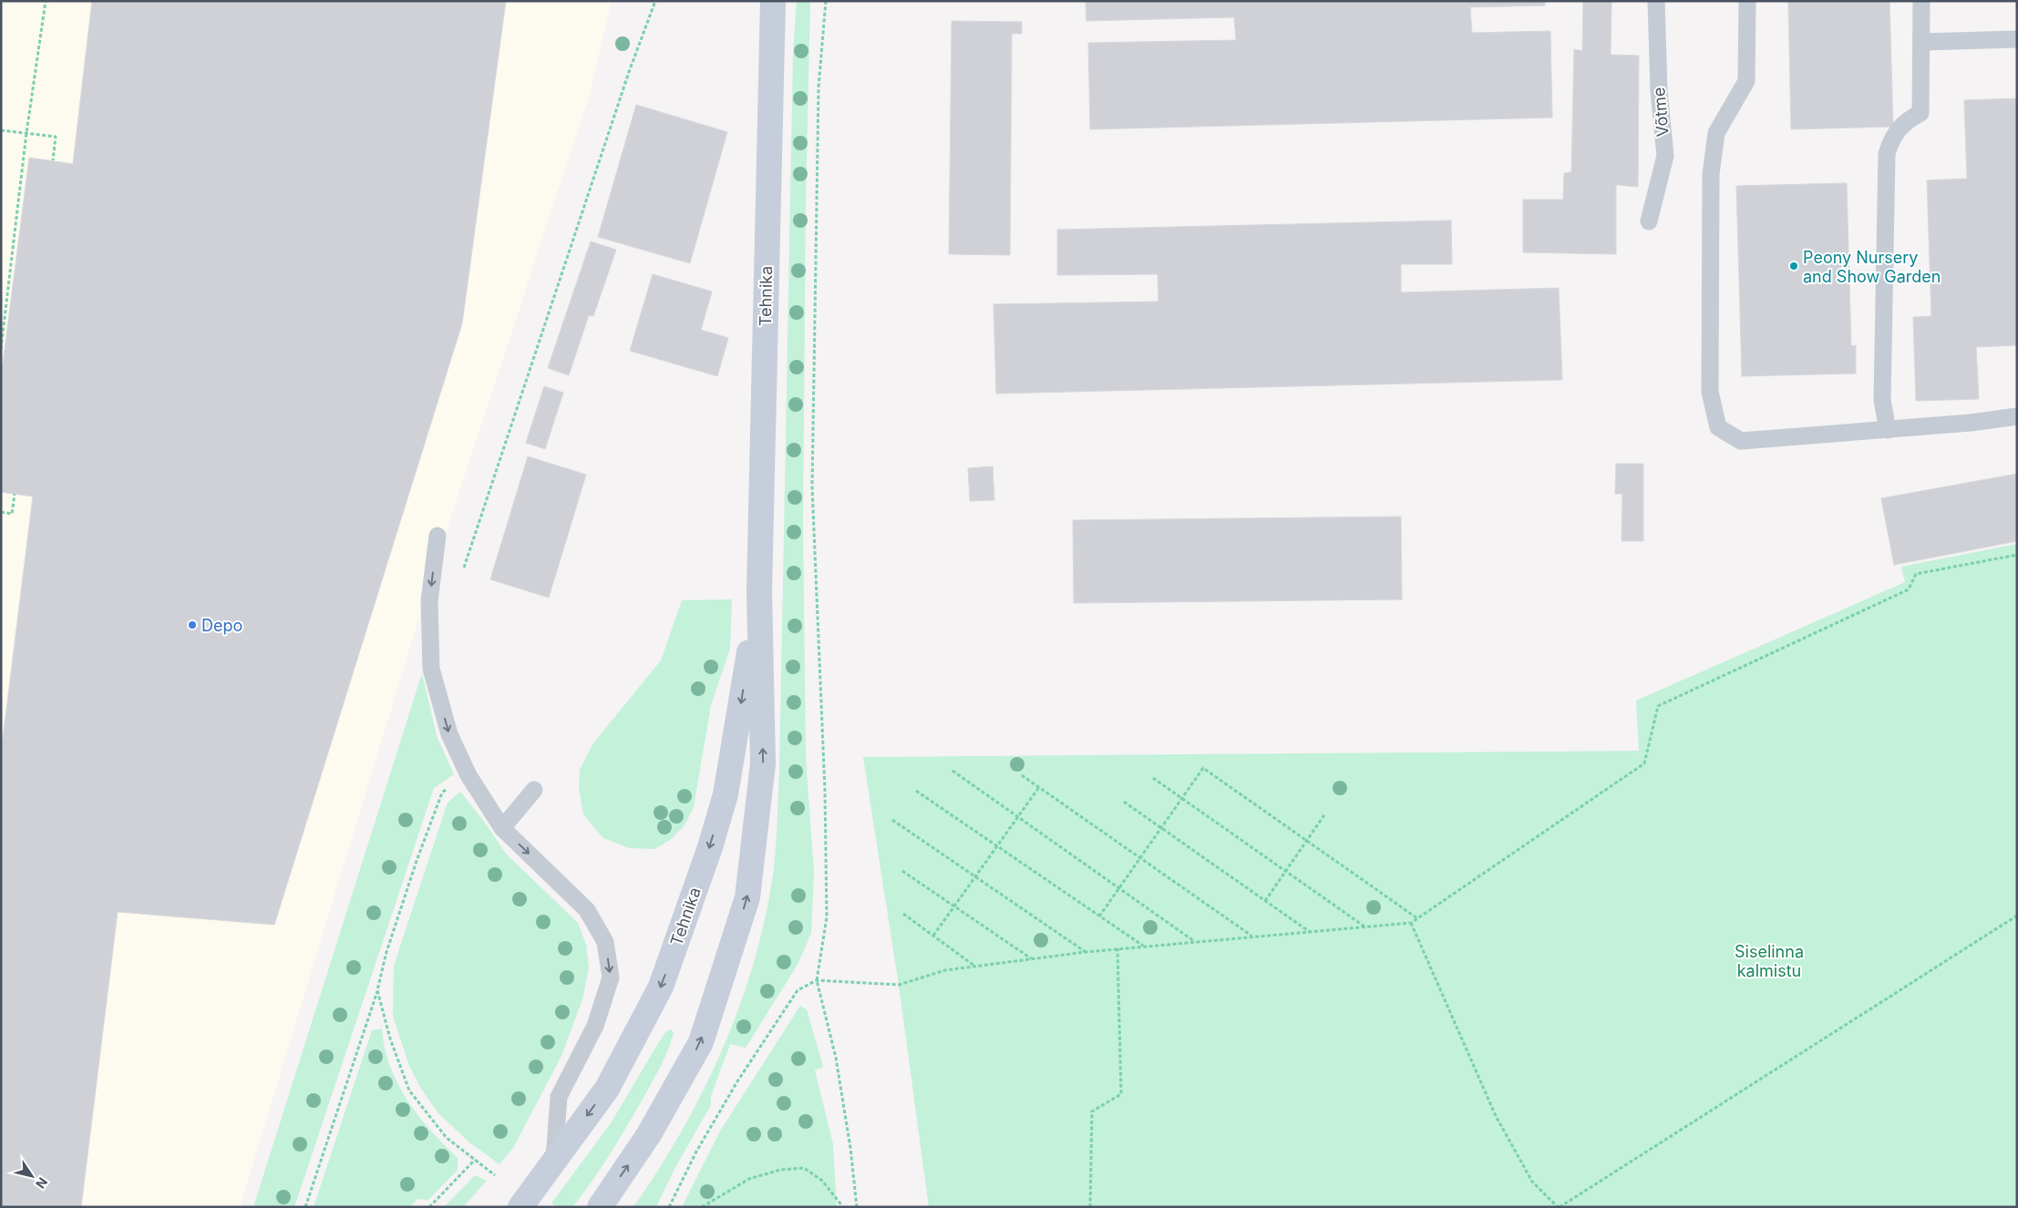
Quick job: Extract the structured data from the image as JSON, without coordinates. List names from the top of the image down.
{
  "streets": {
    "main road": ["Tehnika"],
    "lane": ["Võtme"]
  },
  "parks": ["Siselinna kalmistu"],
  "places": ["Peony Nursery and Show Garden", "Depo"],
  "north": "bottom right"
}
